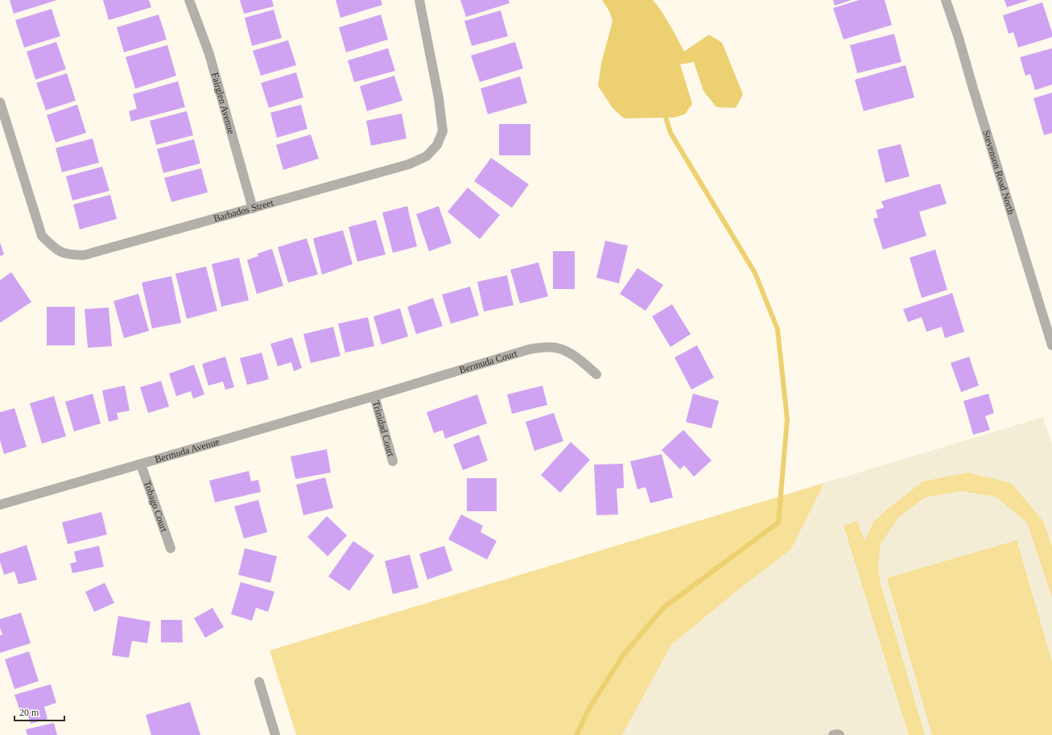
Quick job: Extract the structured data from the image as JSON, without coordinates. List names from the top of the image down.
{
  "streets": {
    "street": [
      "Fairglen Avenue",
      "Stevenson Road North",
      "Barbados Street",
      "Bermuda Court",
      "Trinidad Court",
      "Bermuda Avenue",
      "Tobago Court"
    ]
  },
  "crossings": [
    ["Fairglen Avenue", "Barbados Street"],
    ["Bermuda Court", "Trinidad Court"],
    ["Bermuda Court", "Bermuda Avenue"],
    ["Trinidad Court", "Bermuda Avenue"],
    ["Bermuda Avenue", "Tobago Court"]
  ],
  "scale_bar": "20 m"
}
